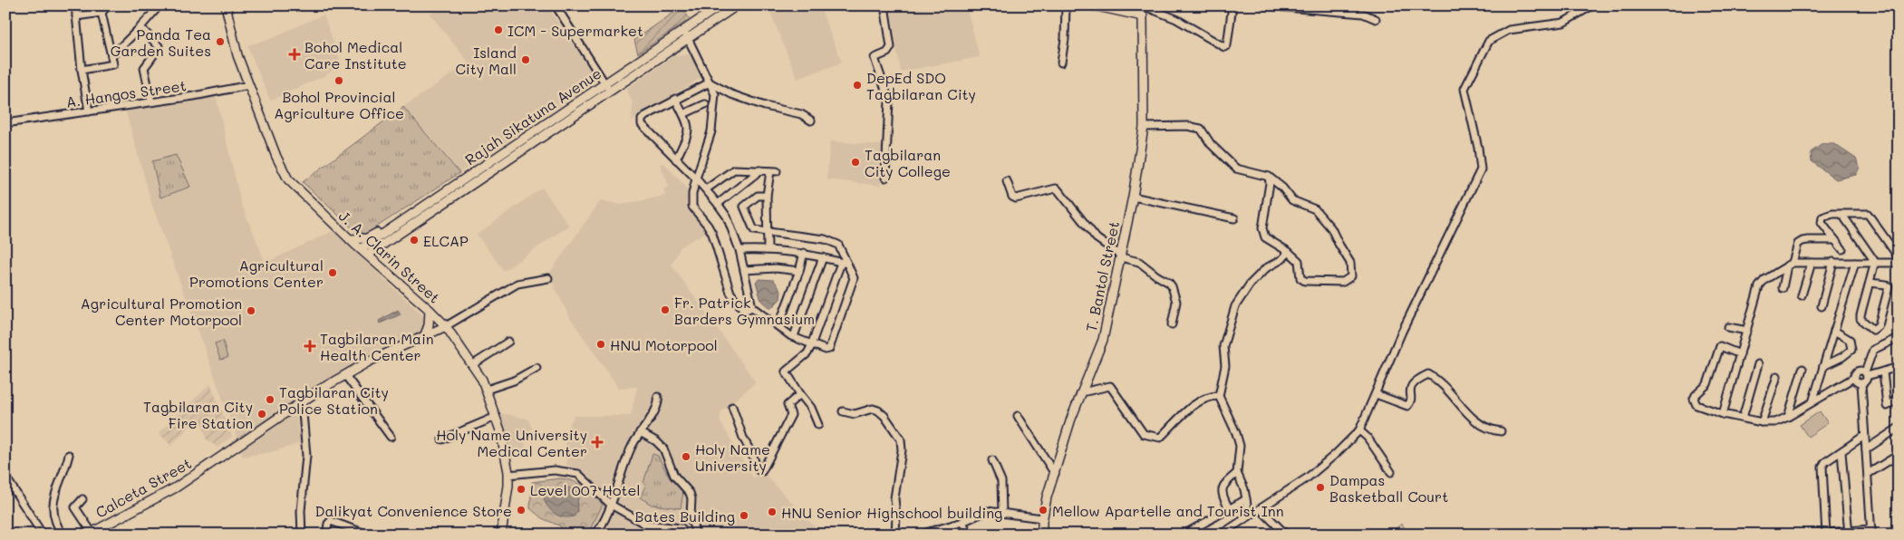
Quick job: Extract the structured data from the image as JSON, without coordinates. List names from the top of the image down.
{
  "streets": {
    "main road": [
      "Rajah Sikatuna Avenue",
      "J. A. Clarin Street",
      "T. Bantol Street",
      "Calceta Street"
    ],
    "street": ["A. Hangos Street"]
  },
  "crossings": [
    ["A. Hangos Street", "J. A. Clarin Street"],
    ["Rajah Sikatuna Avenue", "J. A. Clarin Street"],
    ["J. A. Clarin Street", "Calceta Street"]
  ],
  "places": {
    "other": [
      "ICM - Supermarket",
      "Panda Tea Garden Suites",
      "Island City Mall",
      "Bohol Provincial Agriculture Office",
      "DepEd SDO Tagbilaran City",
      "Tagbilaran City College",
      "ELCAP",
      "Agricultural Promotions Center",
      "Fr. Patrick Barders Gymnasium",
      "Agricultural Promotion Center Motorpool",
      "HNU Motorpool",
      "Tagbilaran City Police Station",
      "Tagbilaran City Fire Station",
      "Holy Name University",
      "Dampas Basketball Court",
      "Level 007 Hotel",
      "Dalikyat Convenience Store",
      "Mellow Apartelle and Tourist Inn",
      "HNU Senior Highschool building",
      "Bates Building"
    ],
    "health": ["Bohol Medical Care Institute", "Tagbilaran Main Health Center", "Holy Name University Medical Center"]
  }
}
